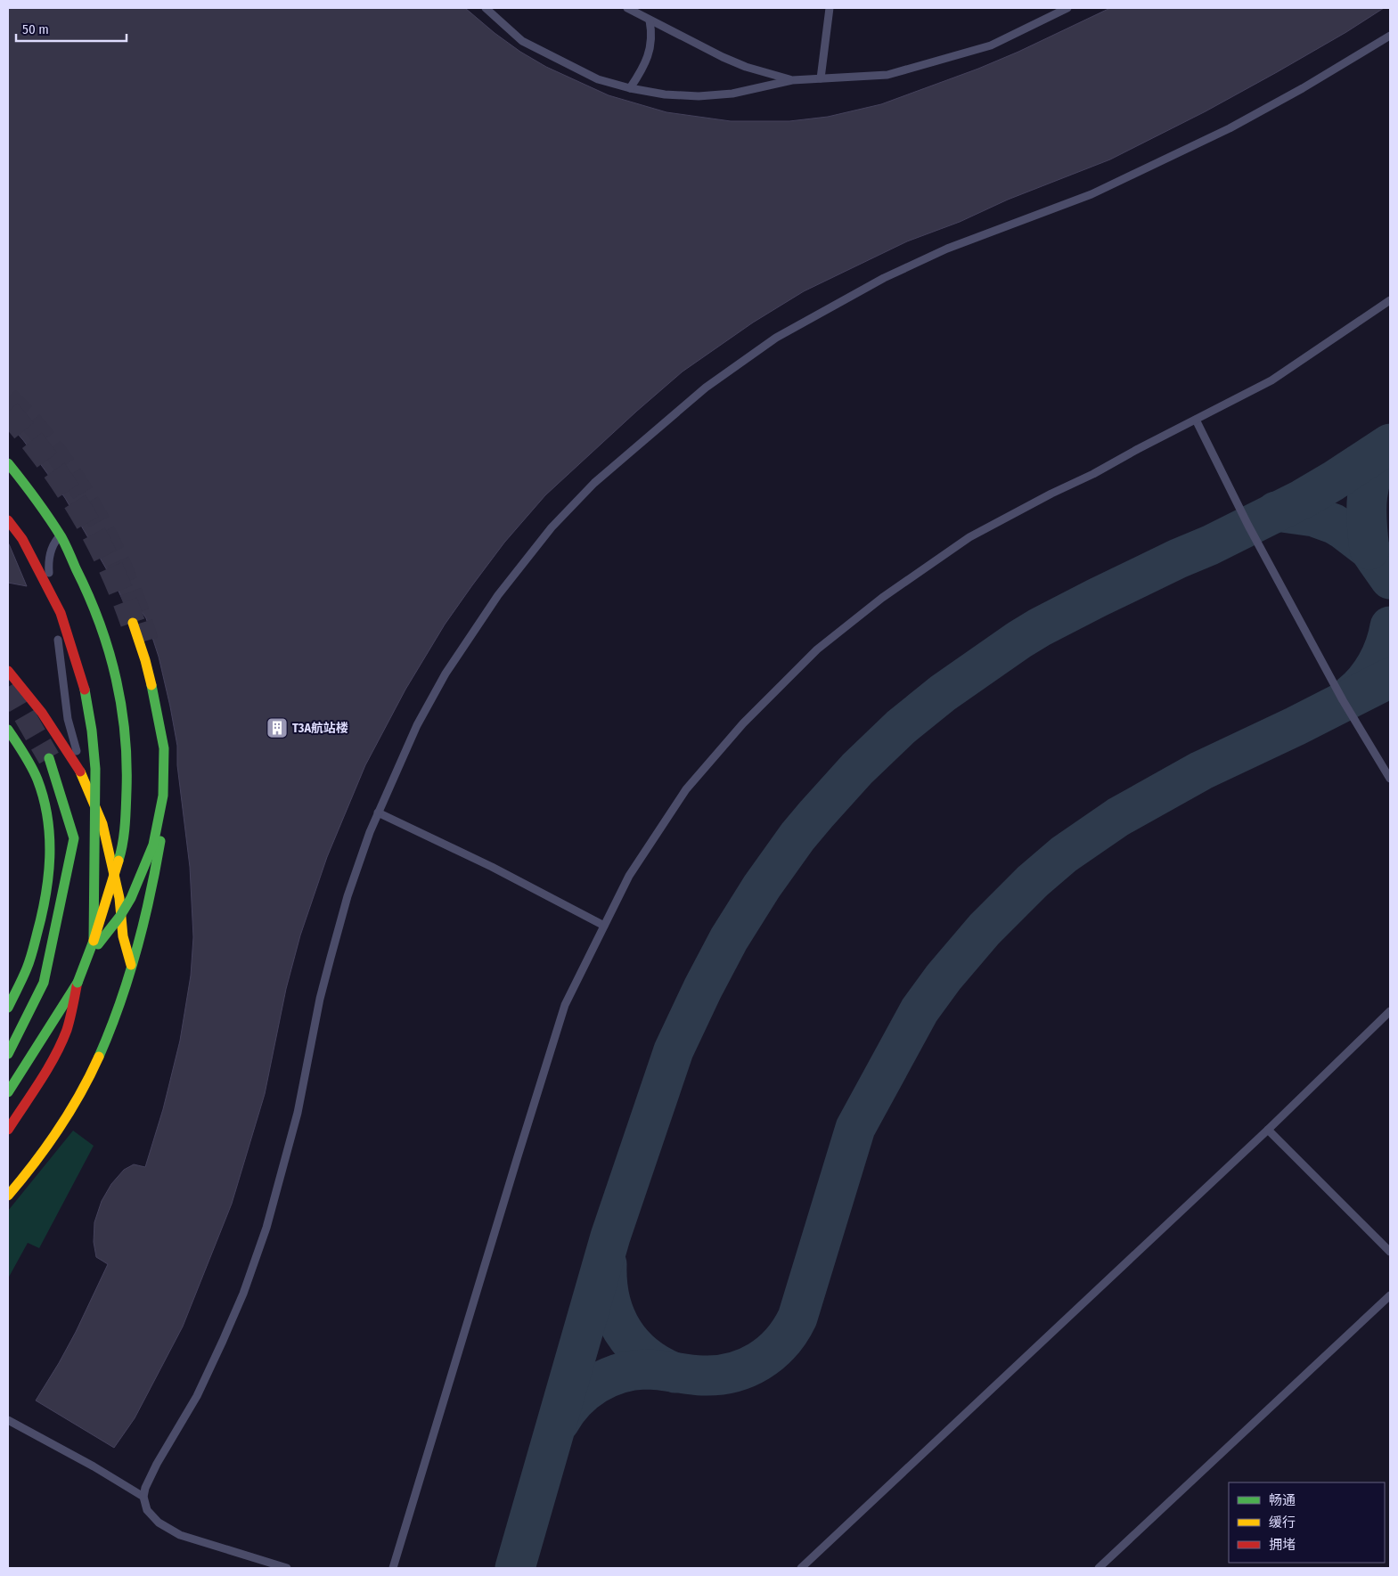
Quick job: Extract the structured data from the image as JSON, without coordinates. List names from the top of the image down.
{
  "places": {
    "building": ["T3A航站楼"]
  },
  "legend": ["畅通", "缓行", "拥堵"],
  "scale_bar": "50 m"
}
